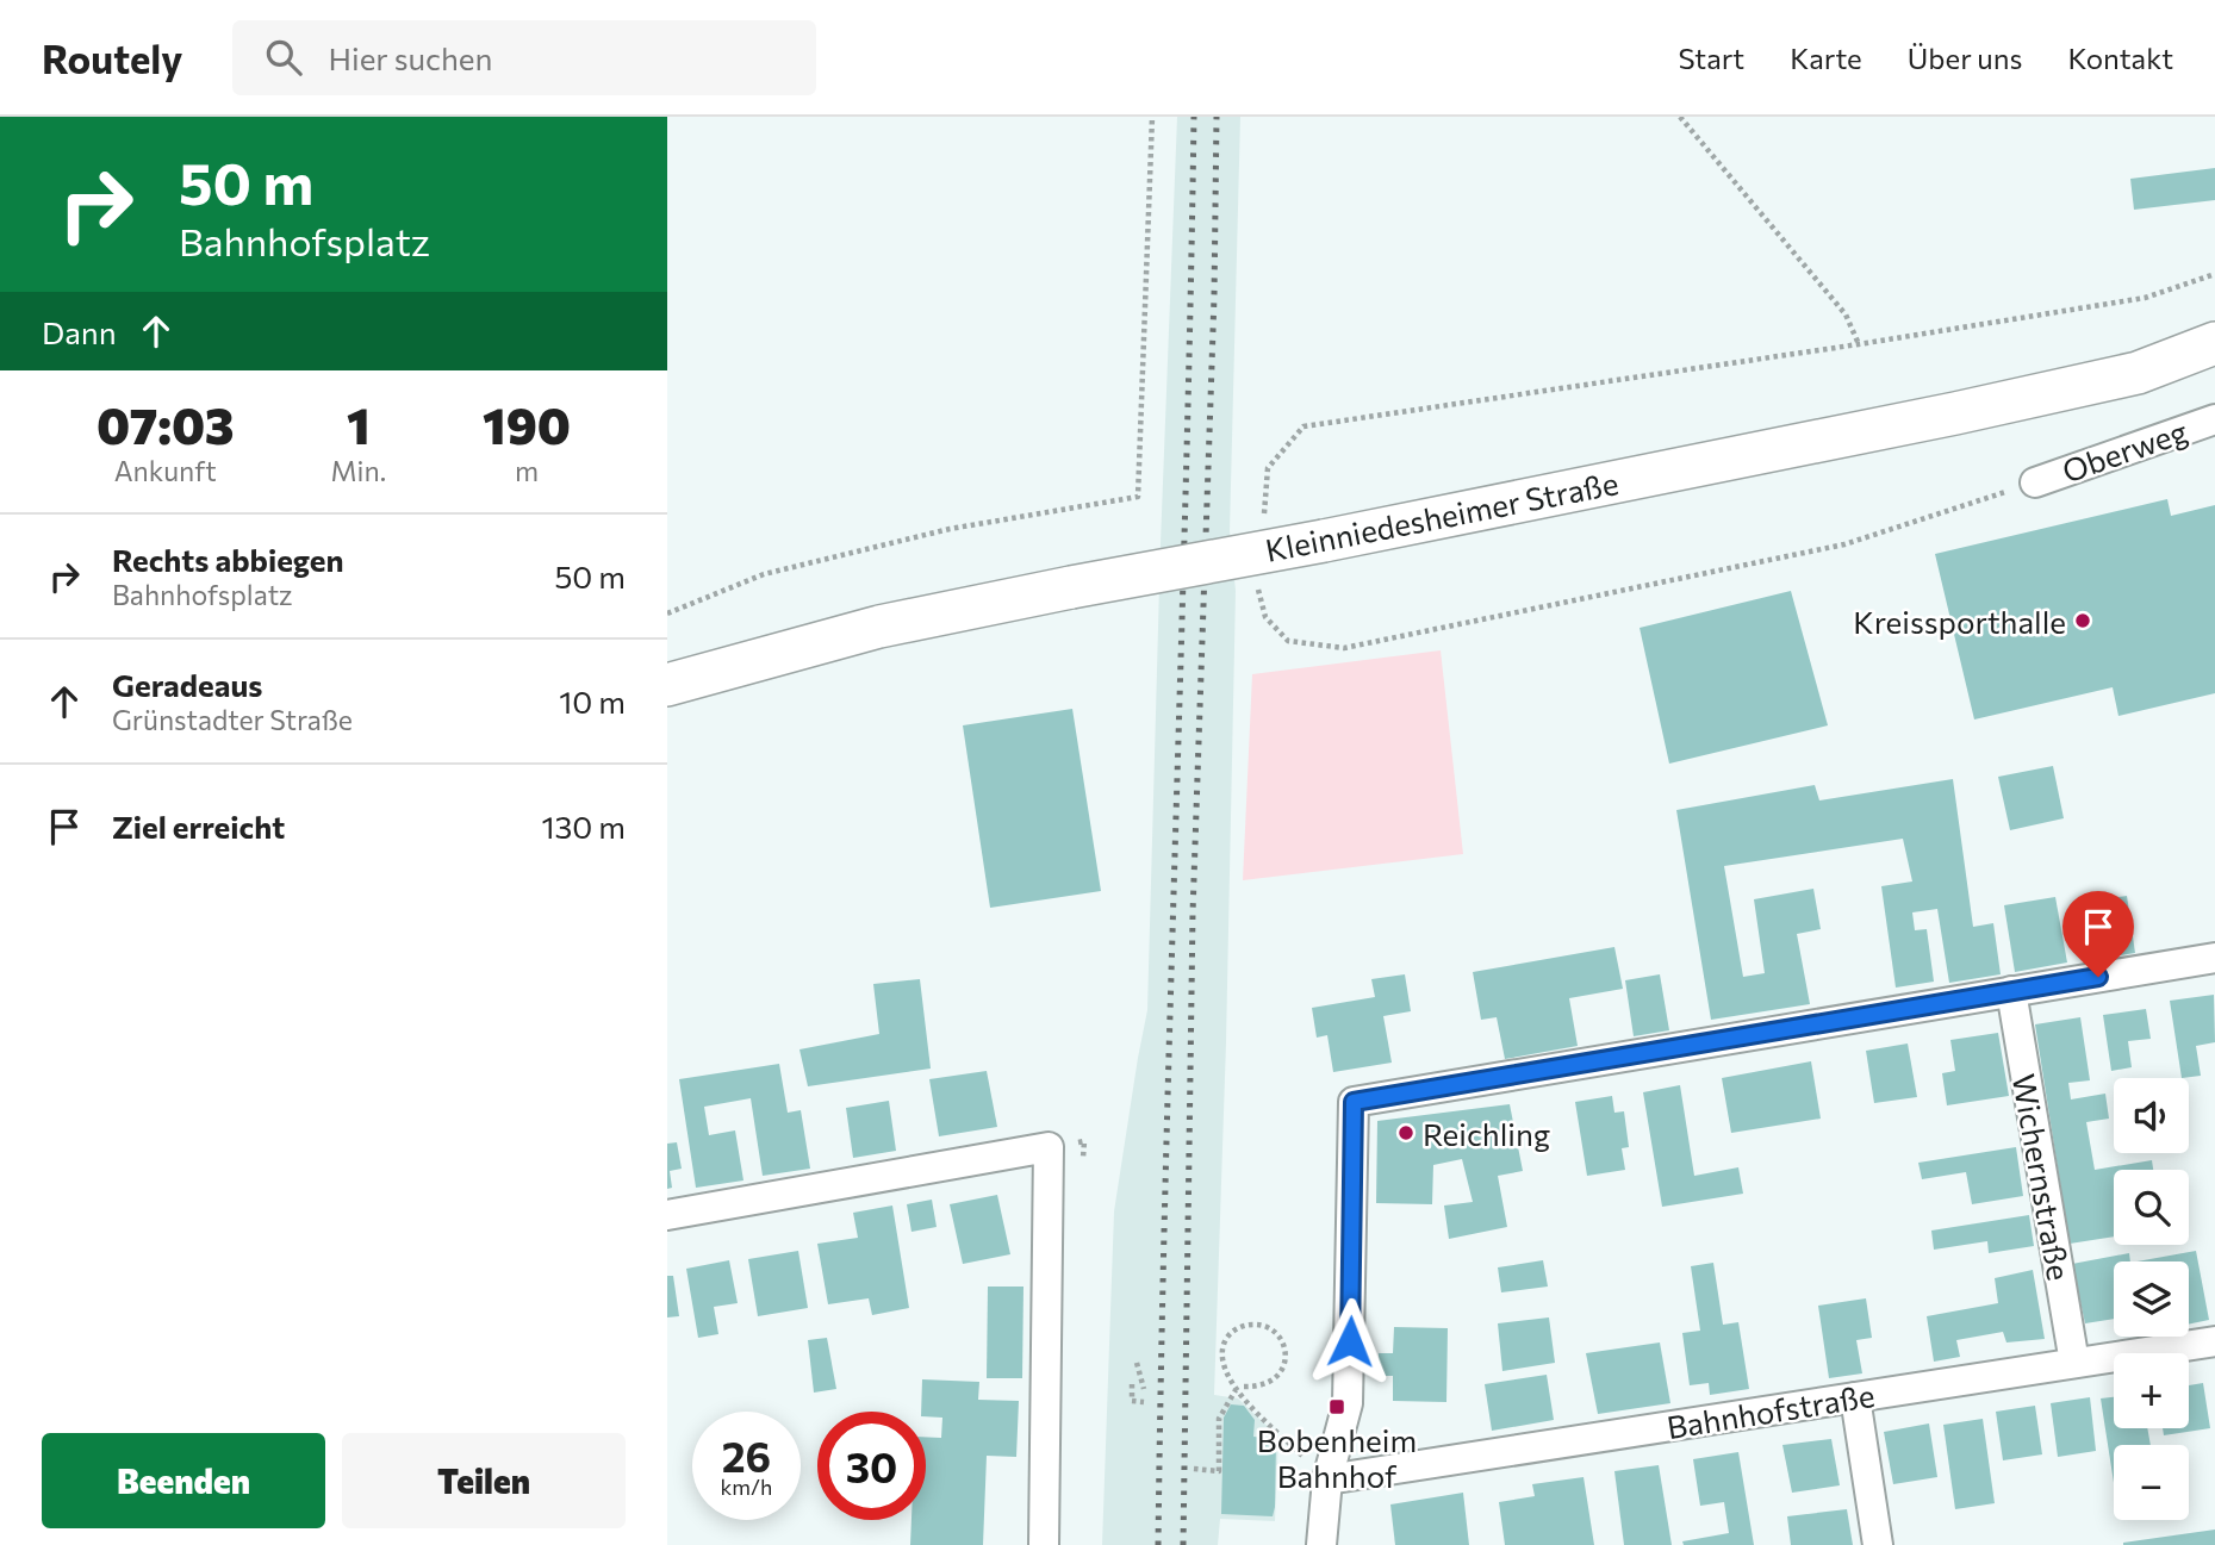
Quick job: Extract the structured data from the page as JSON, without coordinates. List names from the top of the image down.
{
  "streets": {
    "main road": ["Kleinniedesheimer Straße"],
    "street": ["Oberweg", "Wichernstraße", "Bahnhofstraße"]
  },
  "crossings": [
    ["Wichernstraße", "Bahnhofstraße"]
  ],
  "places": {
    "other": ["Kreissporthalle", "Reichling"],
    "transit": ["Bobenheim Bahnhof"]
  },
  "page": {
    "header": "Routely",
    "search": "Hier suchen",
    "nav": [
      "Start",
      "Karte",
      "Über uns",
      "Kontakt"
    ],
    "turn": ["50 m", "Bahnhofsplatz"],
    "then": "Dann",
    "eta": [
      "07:03",
      "Ankunft",
      "1",
      "Min.",
      "190",
      "m"
    ],
    "list": [
      {
        "name": "Rechts abbiegen",
        "note": "Bahnhofsplatz",
        "value": "50 m"
      },
      {
        "name": "Geradeaus",
        "note": "Grünstadter Straße",
        "value": "10 m"
      },
      {
        "name": "Ziel erreicht",
        "value": "130 m"
      }
    ],
    "map_buttons": ["+", "−"],
    "speed": "26 km/h",
    "limit": "30",
    "buttons": ["Beenden", "Teilen"]
  }
}
